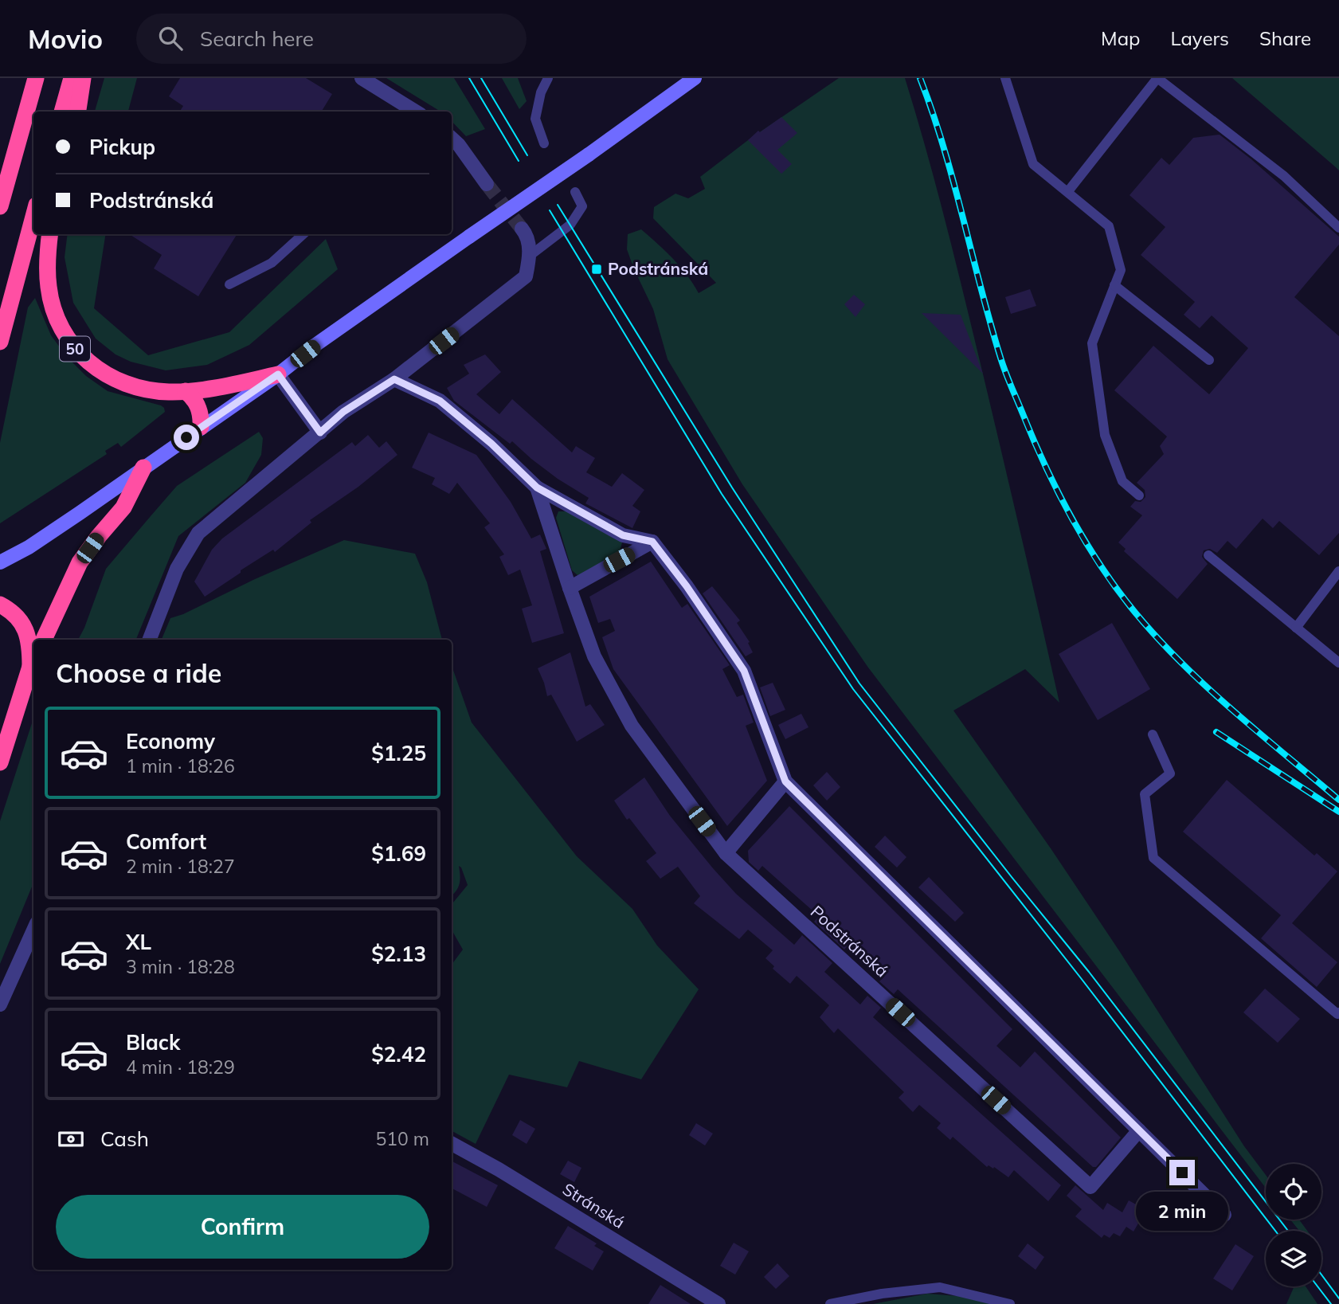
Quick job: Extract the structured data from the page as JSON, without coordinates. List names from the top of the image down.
{
  "streets": {
    "highway": ["50"],
    "street": ["Podstránská", "Stránská"]
  },
  "places": {
    "transit": ["Podstránská"]
  },
  "page": {
    "header": "Movio",
    "search": "Search here",
    "nav": ["Map", "Layers", "Share"],
    "banner": ["Pickup", "Podstránská"],
    "heading": "Choose a ride",
    "list": [
      {
        "name": "Economy",
        "note": "1 min · 18:26",
        "value": "$1.25"
      },
      {
        "name": "Comfort",
        "note": "2 min · 18:27",
        "value": "$1.69"
      },
      {
        "name": "XL",
        "note": "3 min · 18:28",
        "value": "$2.13"
      },
      {
        "name": "Black",
        "note": "4 min · 18:29",
        "value": "$2.42"
      }
    ],
    "pay": ["Cash", "510 m"],
    "buttons": "Confirm",
    "bubble": "2 min"
  }
}
